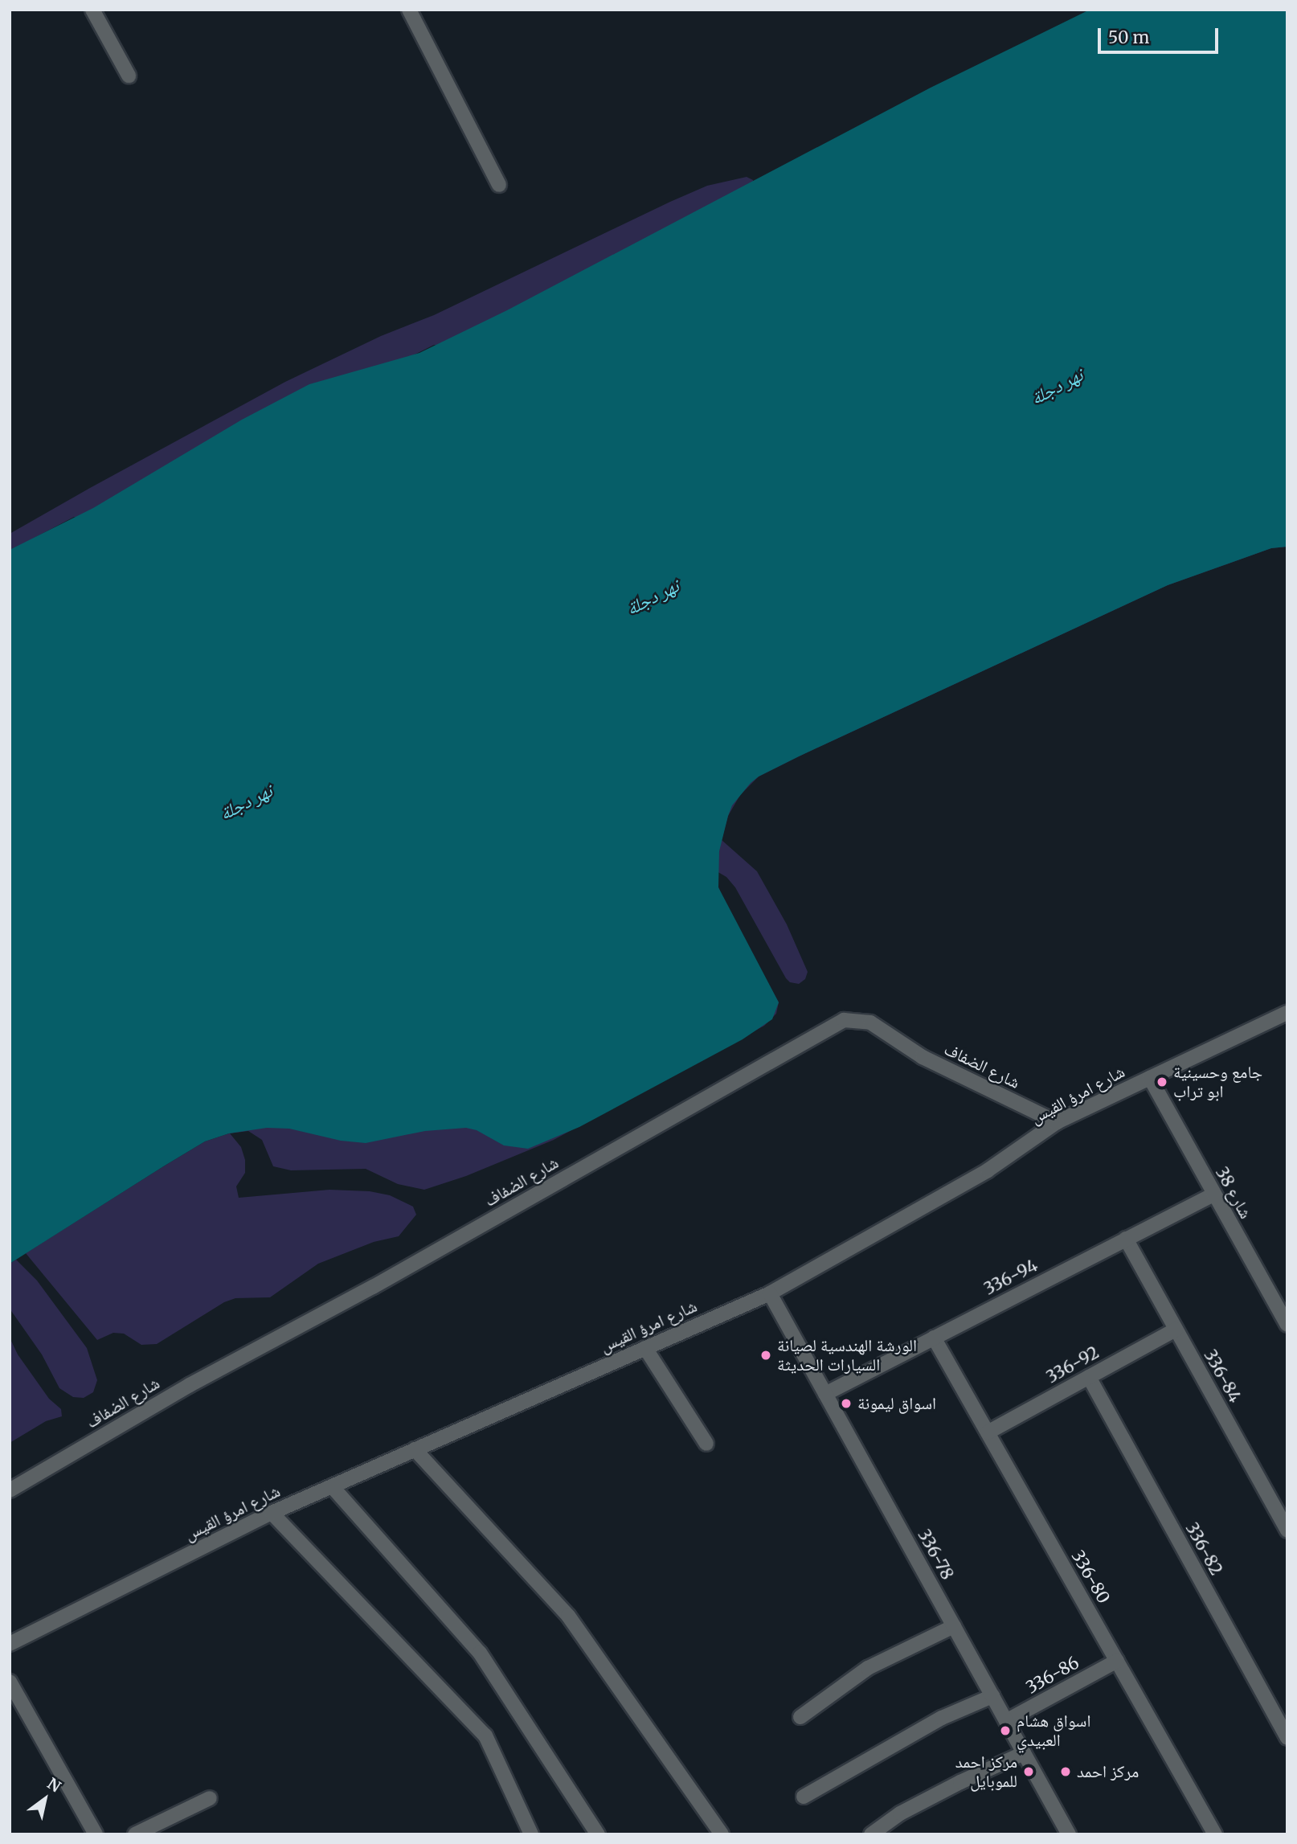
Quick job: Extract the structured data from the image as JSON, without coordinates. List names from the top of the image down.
{
  "streets": {
    "street": [
      "شارع الضفاف",
      "شارع امرؤ القيس",
      "شارع 38",
      "336-94",
      "336-92",
      "336-84",
      "336-82",
      "336-78",
      "336-80",
      "336-86"
    ]
  },
  "crossings": [
    ["شارع الضفاف", "شارع امرؤ القيس"],
    ["شارع امرؤ القيس", "شارع 38"],
    ["شارع امرؤ القيس", "336-78"],
    ["شارع 38", "336-94"],
    ["336-94", "336-84"],
    ["336-94", "336-78"],
    ["336-94", "336-80"],
    ["336-92", "336-84"],
    ["336-92", "336-82"],
    ["336-92", "336-80"],
    ["336-78", "336-86"],
    ["336-80", "336-86"]
  ],
  "water": ["نهر دجلة"],
  "places": [
    "جامع وحسينية ابو تراب",
    "الورشة الهندسية لصيانة السيارات الحديثة",
    "اسواق ليمونة",
    "اسواق هشام العبيدي",
    "مركز احمد للموبايل",
    "مركز احمد"
  ],
  "scale_bar": "50 m",
  "north": "top right"
}
